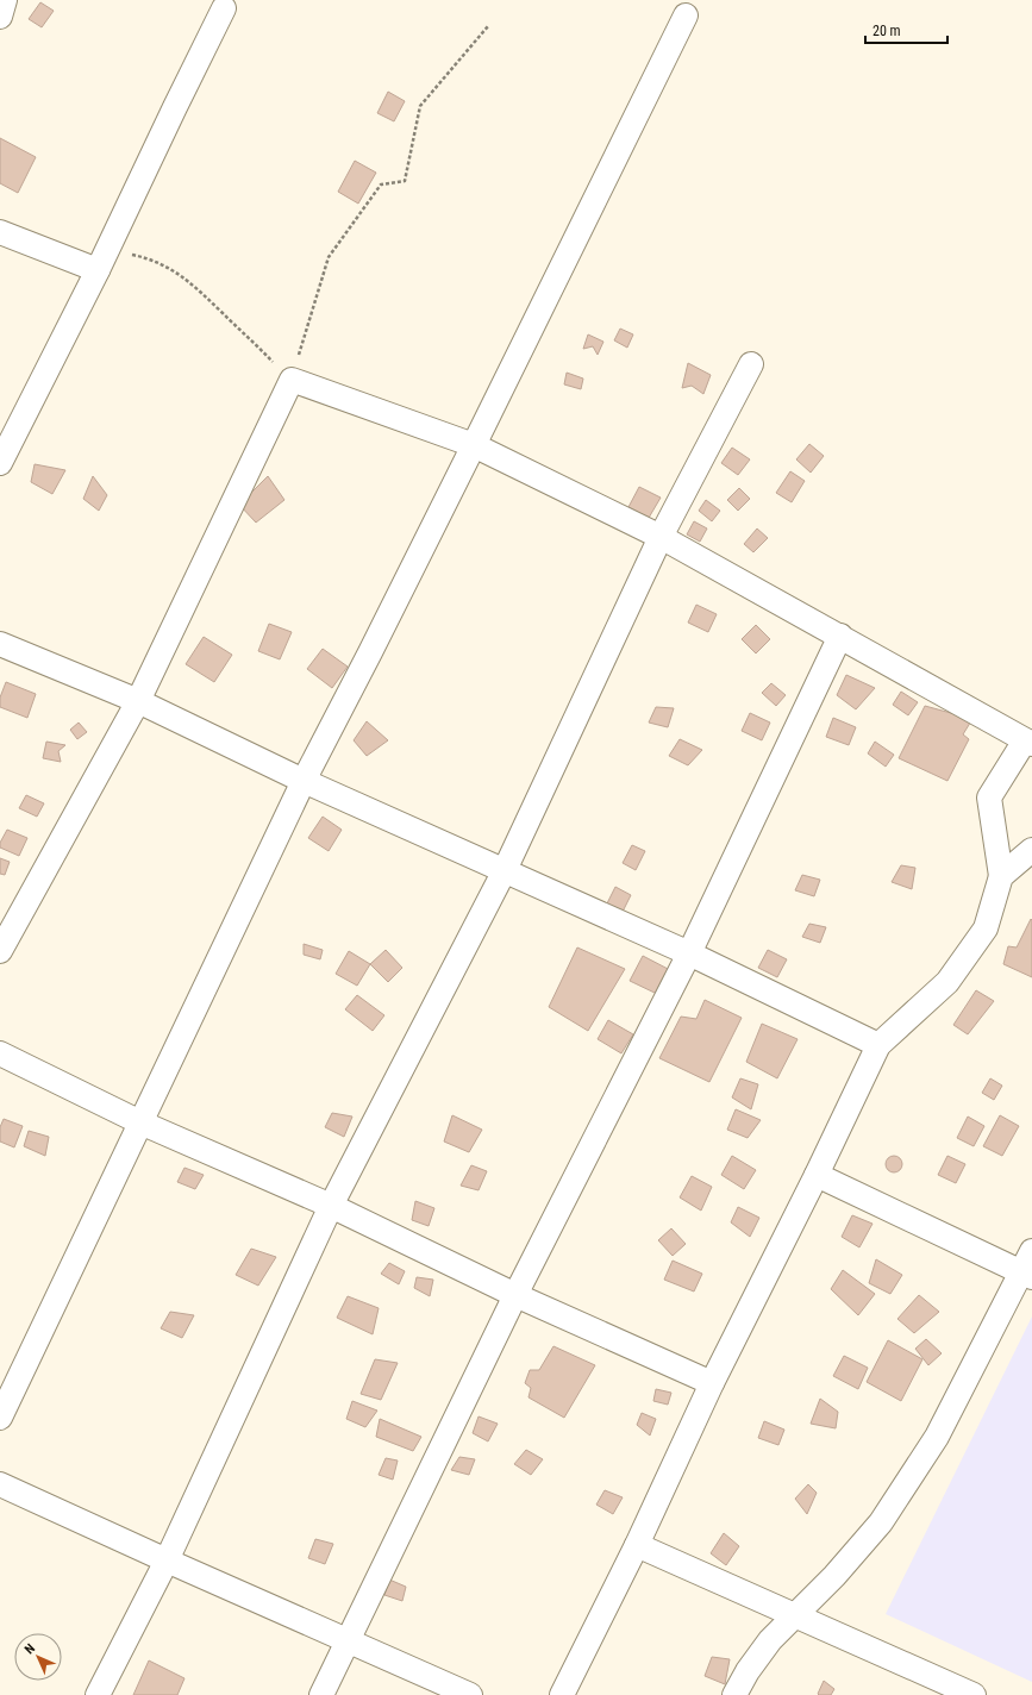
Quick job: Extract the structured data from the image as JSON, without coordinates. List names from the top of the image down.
{
  "scale_bar": "20 m",
  "north": "top left"
}
